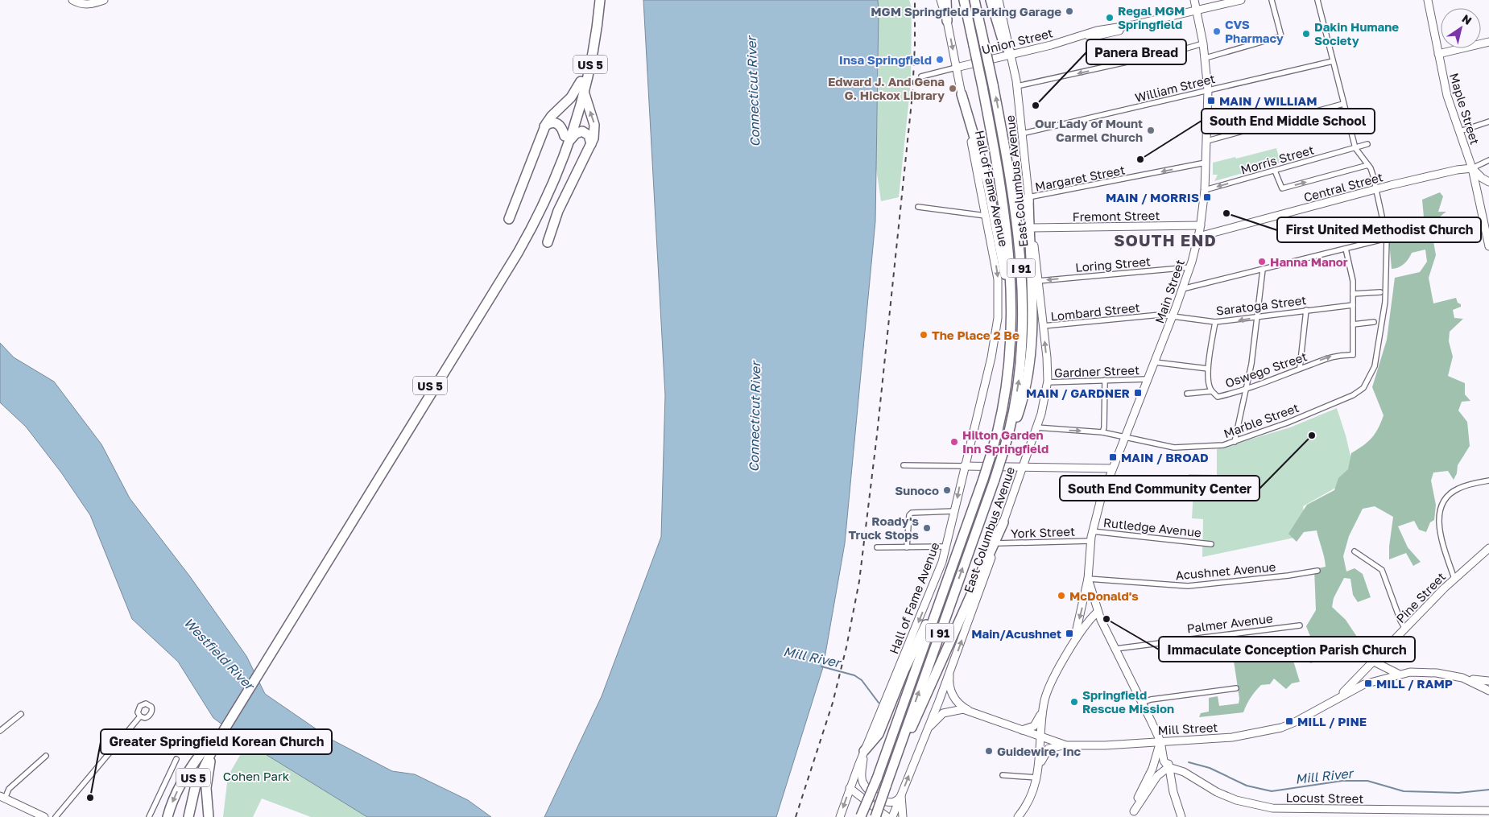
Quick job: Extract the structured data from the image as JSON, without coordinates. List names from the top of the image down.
{
  "streets": {
    "highway": ["US 5", "I 91"],
    "main road": [
      "Union Street",
      "Maple Street",
      "East Columbus Avenue",
      "Central Street",
      "Hall of Fame Avenue",
      "Fremont Street",
      "Main Street",
      "Pine Street",
      "Mill Street",
      "Locust Street"
    ],
    "street": [
      "William Street",
      "Morris Street",
      "Margaret Street",
      "Loring Street",
      "Saratoga Street",
      "Lombard Street",
      "Oswego Street",
      "Gardner Street",
      "Marble Street",
      "Rutledge Avenue",
      "York Street",
      "Acushnet Avenue",
      "Palmer Avenue"
    ]
  },
  "crossings": [
    ["Union Street", "East Columbus Avenue"],
    ["Union Street", "Hall of Fame Avenue"],
    ["Union Street", "Main Street"],
    ["William Street", "East Columbus Avenue"],
    ["William Street", "Main Street"],
    ["Maple Street", "Central Street"],
    ["Morris Street", "Main Street"],
    ["Margaret Street", "East Columbus Avenue"],
    ["Margaret Street", "Main Street"],
    ["East Columbus Avenue", "Fremont Street"],
    ["East Columbus Avenue", "Loring Street"],
    ["East Columbus Avenue", "Lombard Street"],
    ["East Columbus Avenue", "Gardner Street"],
    ["East Columbus Avenue", "Marble Street"],
    ["East Columbus Avenue", "York Street"],
    ["East Columbus Avenue", "Mill Street"],
    ["Central Street", "Main Street"],
    ["Fremont Street", "Main Street"],
    ["Loring Street", "Main Street"],
    ["Main Street", "Saratoga Street"],
    ["Main Street", "Lombard Street"],
    ["Main Street", "Gardner Street"],
    ["Main Street", "Marble Street"],
    ["Main Street", "Rutledge Avenue"],
    ["Main Street", "York Street"],
    ["Main Street", "Acushnet Avenue"],
    ["Main Street", "Mill Street"],
    ["Saratoga Street", "Lombard Street"],
    ["Pine Street", "Mill Street"]
  ],
  "one_way": [
    "Morris Street",
    "Margaret Street",
    "Hall of Fame Avenue",
    "Loring Street"
  ],
  "districts": ["SOUTH END"],
  "water": ["Connecticut River", "Westfield River", "Mill River"],
  "parks": ["Cohen Park"],
  "places": {
    "other": [
      "MGM Springfield Parking Garage",
      "Regal MGM Springfield",
      "CVS Pharmacy",
      "Dakin Humane Society",
      "Insa Springfield",
      "Edward J. And Gena G. Hickox Library",
      "Panera Bread",
      "Our Lady of Mount Carmel Church",
      "South End Middle School",
      "First United Methodist Church",
      "Hanna Manor",
      "The Place 2 Be",
      "South End Community Center",
      "Hilton Garden Inn Springfield",
      "Sunoco",
      "Roady's Truck Stops",
      "McDonald's",
      "Immaculate Conception Parish Church",
      "Springfield Rescue Mission",
      "Guidewire, Inc",
      "Greater Springfield Korean Church"
    ],
    "transit": [
      "MAIN / WILLIAM",
      "MAIN / MORRIS",
      "MAIN / GARDNER",
      "MAIN / BROAD",
      "Main/Acushnet",
      "MILL / RAMP",
      "MILL / PINE"
    ]
  },
  "north": "top right"
}
